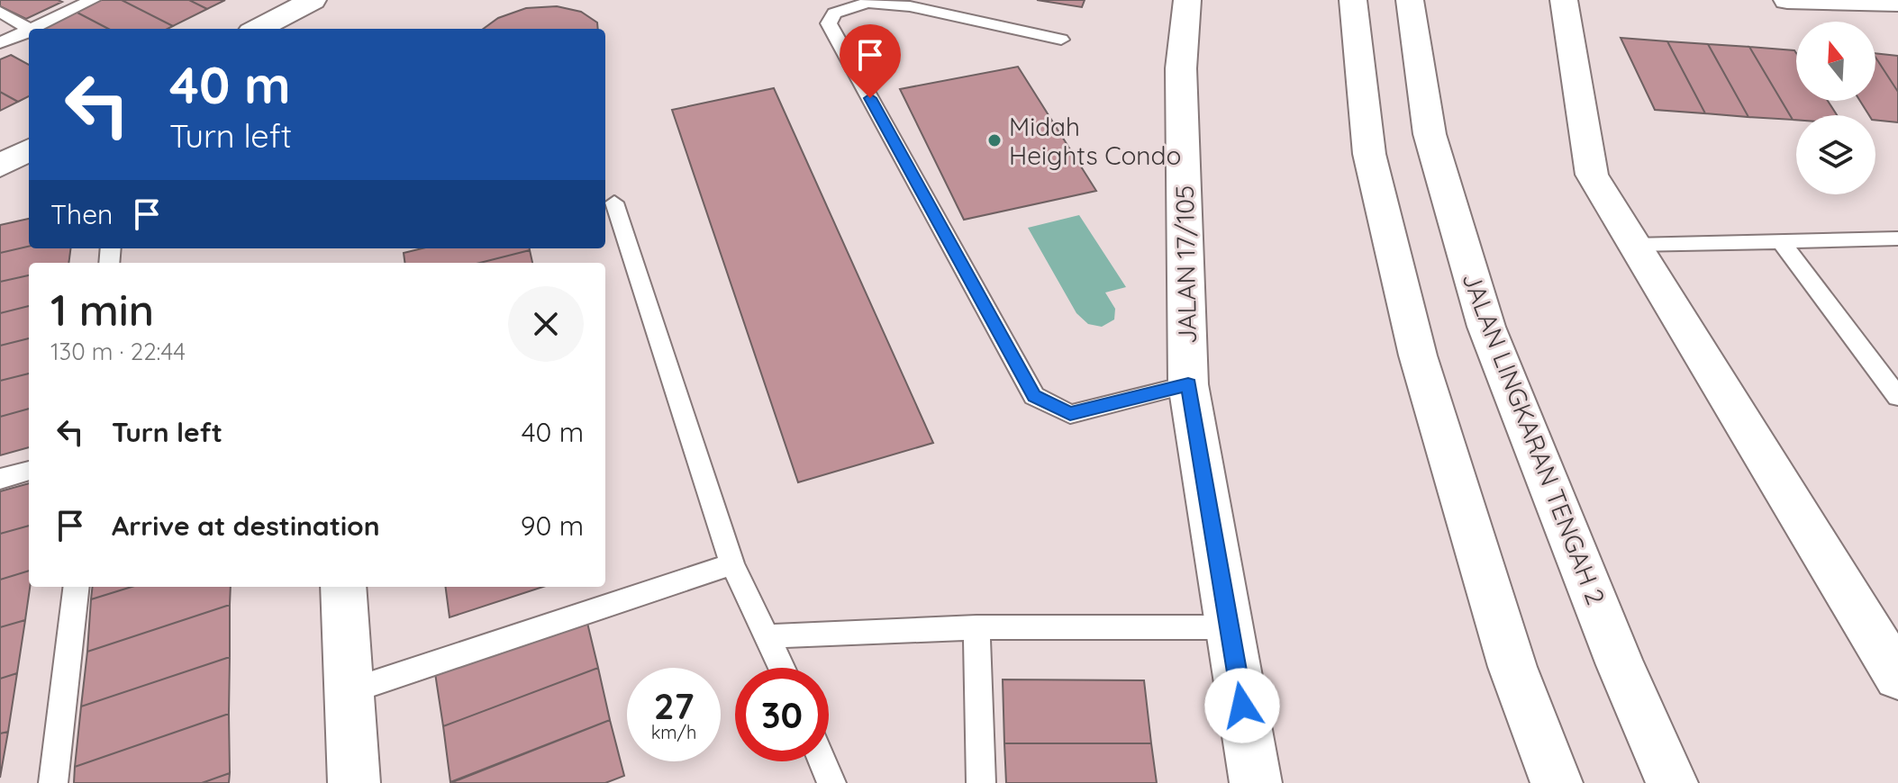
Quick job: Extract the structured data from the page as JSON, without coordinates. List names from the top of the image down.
{
  "streets": {
    "main road": ["JALAN 17/105", "JALAN LINGKARAN TENGAH 2"]
  },
  "places": ["Midah Heights Condo"],
  "north": "top",
  "page": {
    "turn": ["40 m", "Turn left"],
    "then": "Then",
    "heading": ["1 min", "130 m · 22:44"],
    "list": [
      {
        "name": "Turn left",
        "value": "40 m"
      },
      {
        "name": "Arrive at destination",
        "value": "90 m"
      }
    ],
    "speed": "27 km/h",
    "limit": "30"
  }
}
